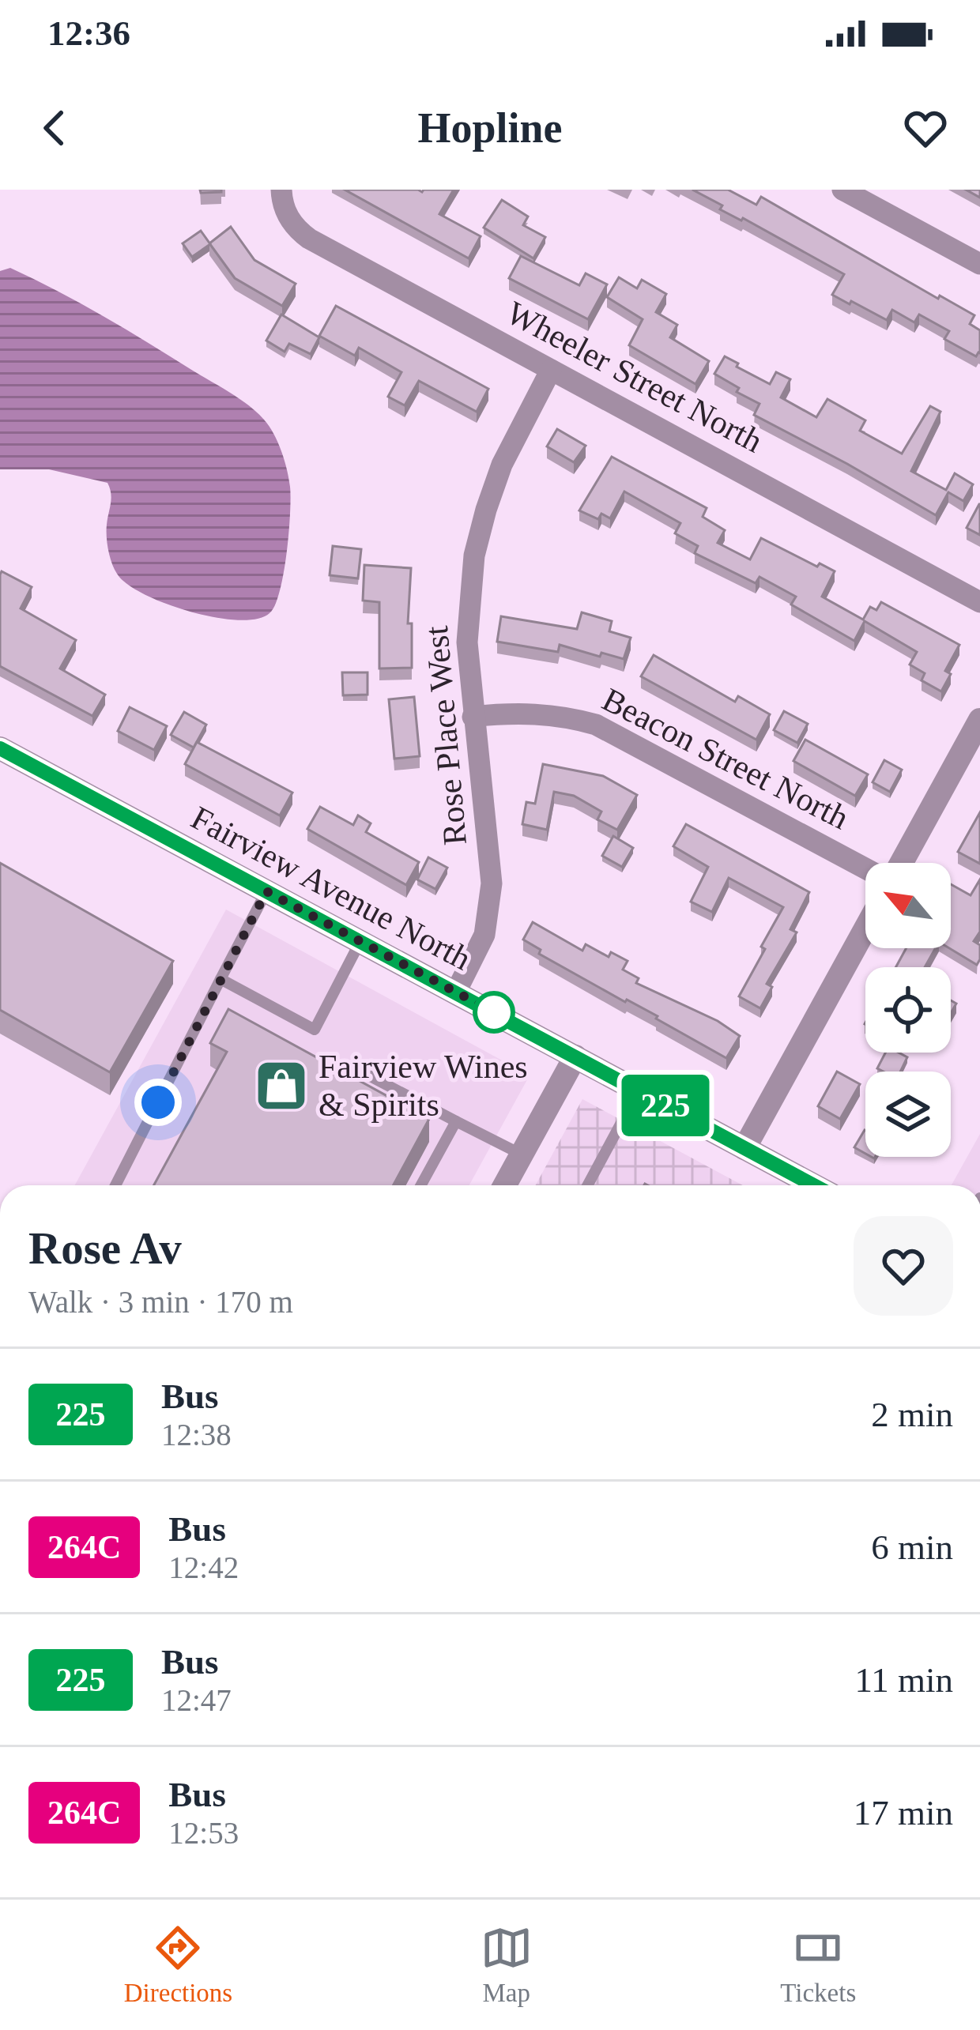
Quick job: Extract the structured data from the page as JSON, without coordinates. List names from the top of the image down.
{
  "streets": {
    "street": [
      "Wheeler Street North",
      "Rose Place West",
      "Beacon Street North",
      "Fairview Avenue North"
    ]
  },
  "crossings": [
    ["Wheeler Street North", "Rose Place West"],
    ["Rose Place West", "Beacon Street North"],
    ["Rose Place West", "Fairview Avenue North"]
  ],
  "places": {
    "shop": ["Fairview Wines & Spirits"]
  },
  "lines": ["bus line 225"],
  "north": "top left",
  "page": {
    "status": "12:36",
    "header": "Hopline",
    "on_map": "225",
    "heading": ["Rose Av", "Walk · 3 min · 170 m"],
    "list": [
      {
        "mark": "225",
        "name": "Bus",
        "note": "12:38",
        "value": "2 min"
      },
      {
        "mark": "264C",
        "name": "Bus",
        "note": "12:42",
        "value": "6 min"
      },
      {
        "mark": "225",
        "name": "Bus",
        "note": "12:47",
        "value": "11 min"
      },
      {
        "mark": "264C",
        "name": "Bus",
        "note": "12:53",
        "value": "17 min"
      }
    ],
    "tabs": ["Directions", "Map", "Tickets"]
  }
}
